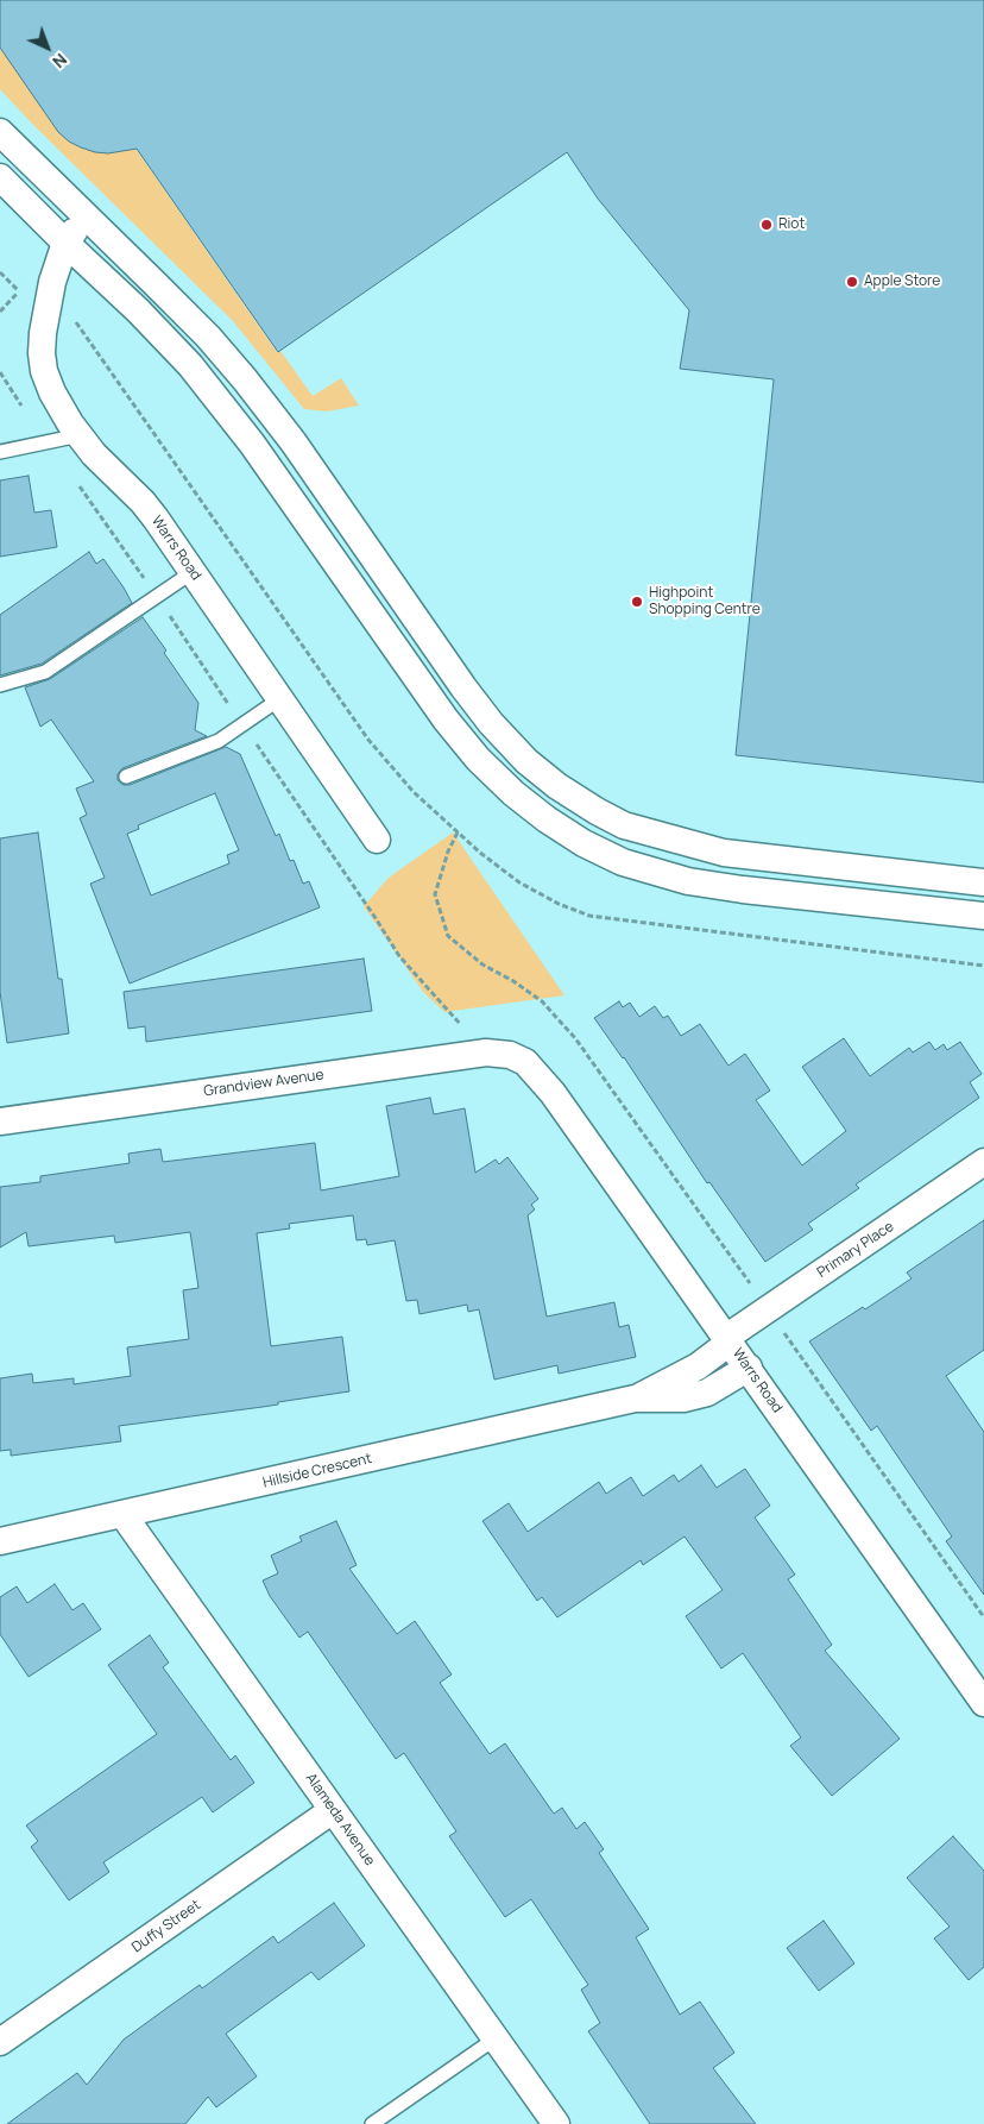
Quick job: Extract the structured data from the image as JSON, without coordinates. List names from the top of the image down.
{
  "streets": {
    "street": [
      "Warrs Road",
      "Grandview Avenue",
      "Primary Place",
      "Hillside Crescent",
      "Alameda Avenue",
      "Duffy Street"
    ]
  },
  "crossings": [
    ["Warrs Road", "Grandview Avenue"],
    ["Warrs Road", "Primary Place"],
    ["Warrs Road", "Hillside Crescent"],
    ["Primary Place", "Hillside Crescent"],
    ["Hillside Crescent", "Alameda Avenue"],
    ["Alameda Avenue", "Duffy Street"]
  ],
  "places": ["Riot", "Apple Store", "Highpoint Shopping Centre"],
  "north": "bottom right"
}
